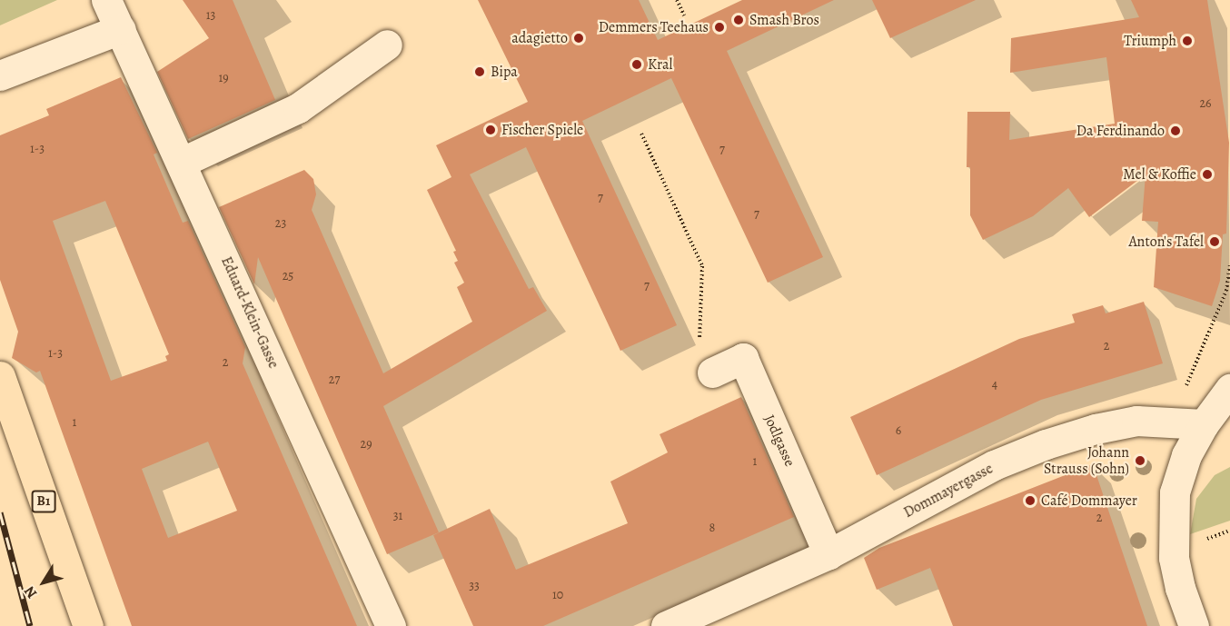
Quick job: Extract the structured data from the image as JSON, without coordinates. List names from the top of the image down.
{
  "streets": {
    "main road": ["B1"],
    "street": ["Eduard-Klein-Gasse", "Jodlgasse", "Dommayergasse"]
  },
  "crossings": [
    ["Jodlgasse", "Dommayergasse"]
  ],
  "places": [
    "Smash Bros",
    "Demmers Teehaus",
    "adagietto",
    "Triumph",
    "Kral",
    "Bipa",
    "Fischer Spiele",
    "Da Ferdinando",
    "Mel & Koffie",
    "Anton's Tafel",
    "Johann Strauss (Sohn)",
    "Café Dommayer"
  ],
  "house_numbers": [
    "13",
    "19",
    "26",
    "1-3",
    "7",
    "7",
    "7",
    "23",
    "25",
    "7",
    "2",
    "1-3",
    "2",
    "27",
    "4",
    "1",
    "6",
    "29",
    "1",
    "31",
    "2",
    "8",
    "33",
    "10"
  ],
  "north": "bottom left"
}
